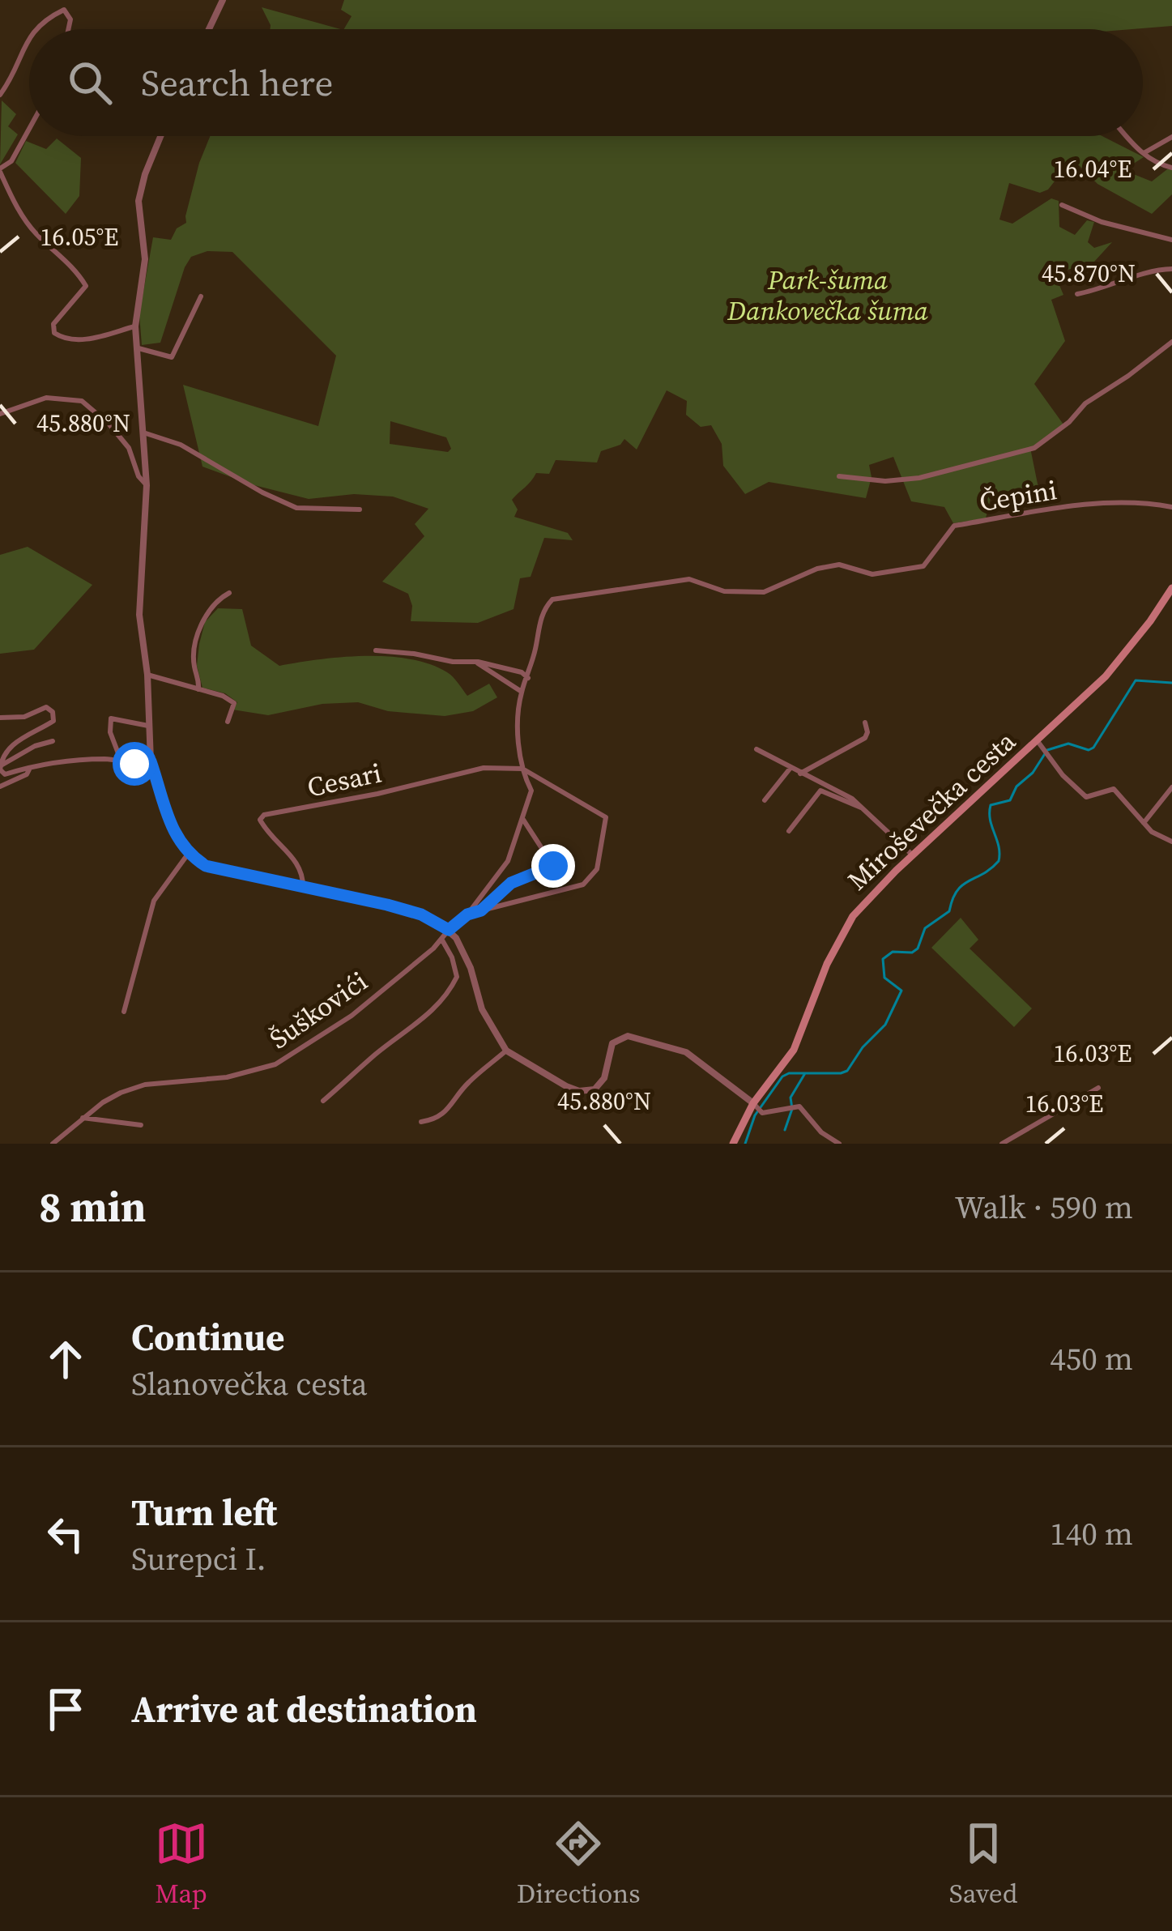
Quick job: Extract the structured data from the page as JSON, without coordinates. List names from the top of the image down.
{
  "streets": {
    "main road": ["Miroševečka cesta"],
    "street": ["Čepini", "Cesari", "Šuškovići"]
  },
  "parks": ["Park-šuma Dankovečka šuma"],
  "page": {
    "search": "Search here",
    "heading": ["8 min", "Walk · 590 m"],
    "list": [
      ["Continue", "Slanovečka cesta", "450 m"],
      ["Turn left", "Surepci I.", "140 m"],
      "Arrive at destination"
    ],
    "nav": ["Map", "Directions", "Saved"]
  },
  "coordinates": [
    "16.04°E",
    "16.05°E",
    "45.870°N",
    "45.880°N",
    "16.03°E"
  ]
}
